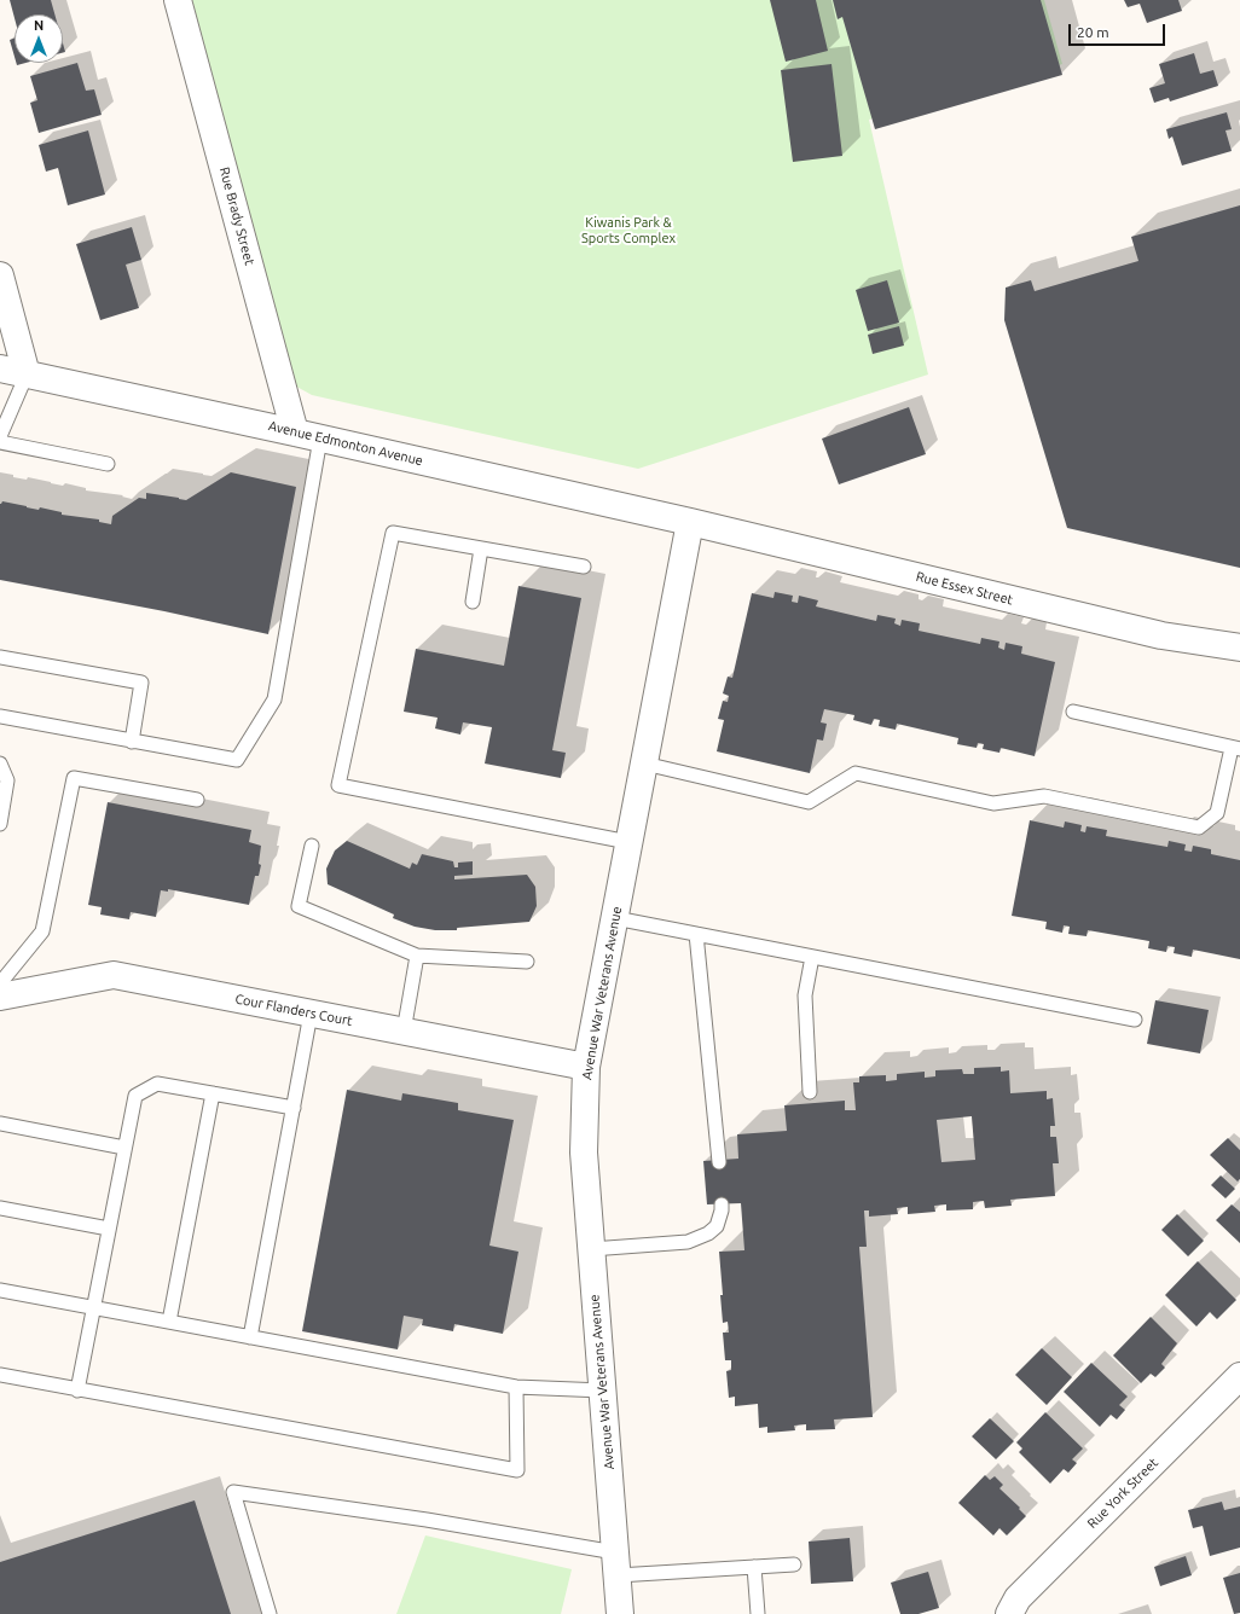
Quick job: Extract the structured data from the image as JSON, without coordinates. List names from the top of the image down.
{
  "streets": {
    "street": [
      "Rue Brady Street",
      "Avenue Edmonton Avenue",
      "Rue Essex Street",
      "Avenue War Veterans Avenue",
      "Cour Flanders Court",
      "Rue York Street"
    ]
  },
  "crossings": [
    ["Rue Brady Street", "Avenue Edmonton Avenue"],
    ["Avenue Edmonton Avenue", "Rue Essex Street"],
    ["Avenue Edmonton Avenue", "Avenue War Veterans Avenue"],
    ["Rue Essex Street", "Avenue War Veterans Avenue"],
    ["Avenue War Veterans Avenue", "Cour Flanders Court"]
  ],
  "parks": ["Kiwanis Park & Sports Complex"],
  "scale_bar": "20 m",
  "north": "top"
}
